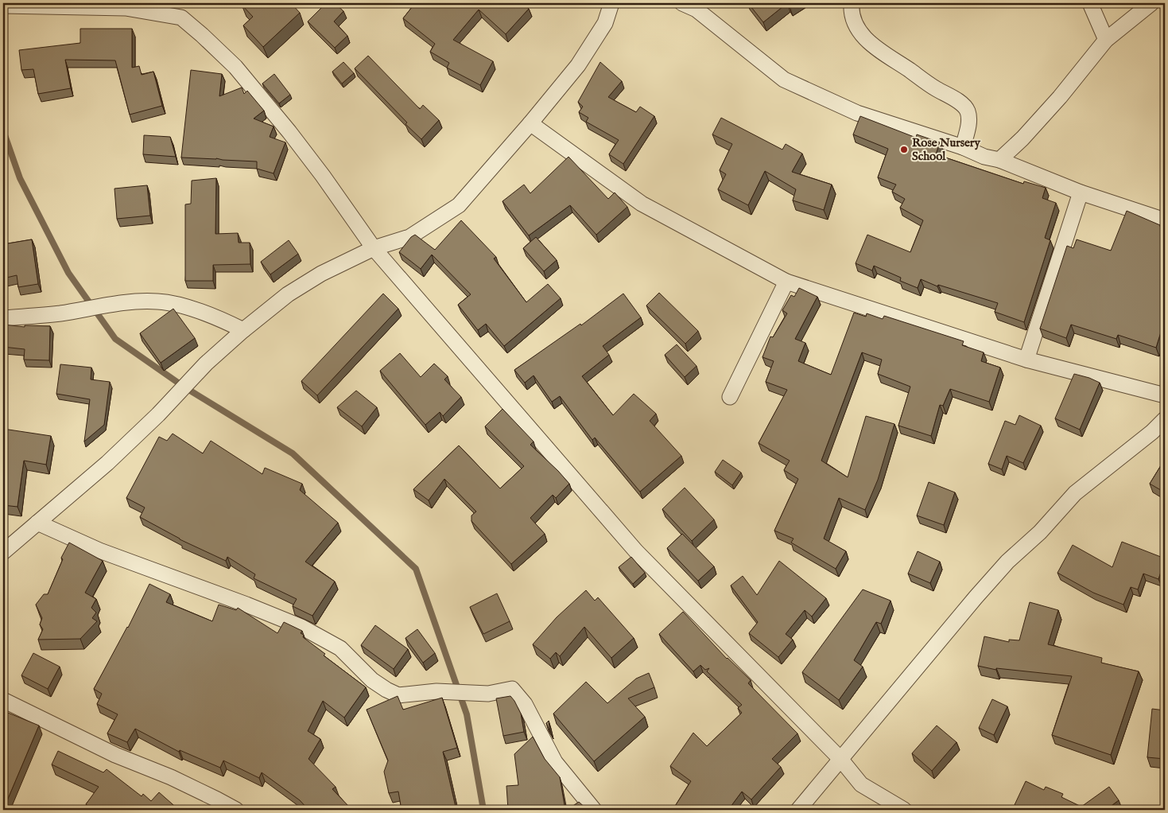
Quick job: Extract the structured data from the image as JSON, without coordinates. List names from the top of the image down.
{
  "places": ["Rose Nursery School"]
}
